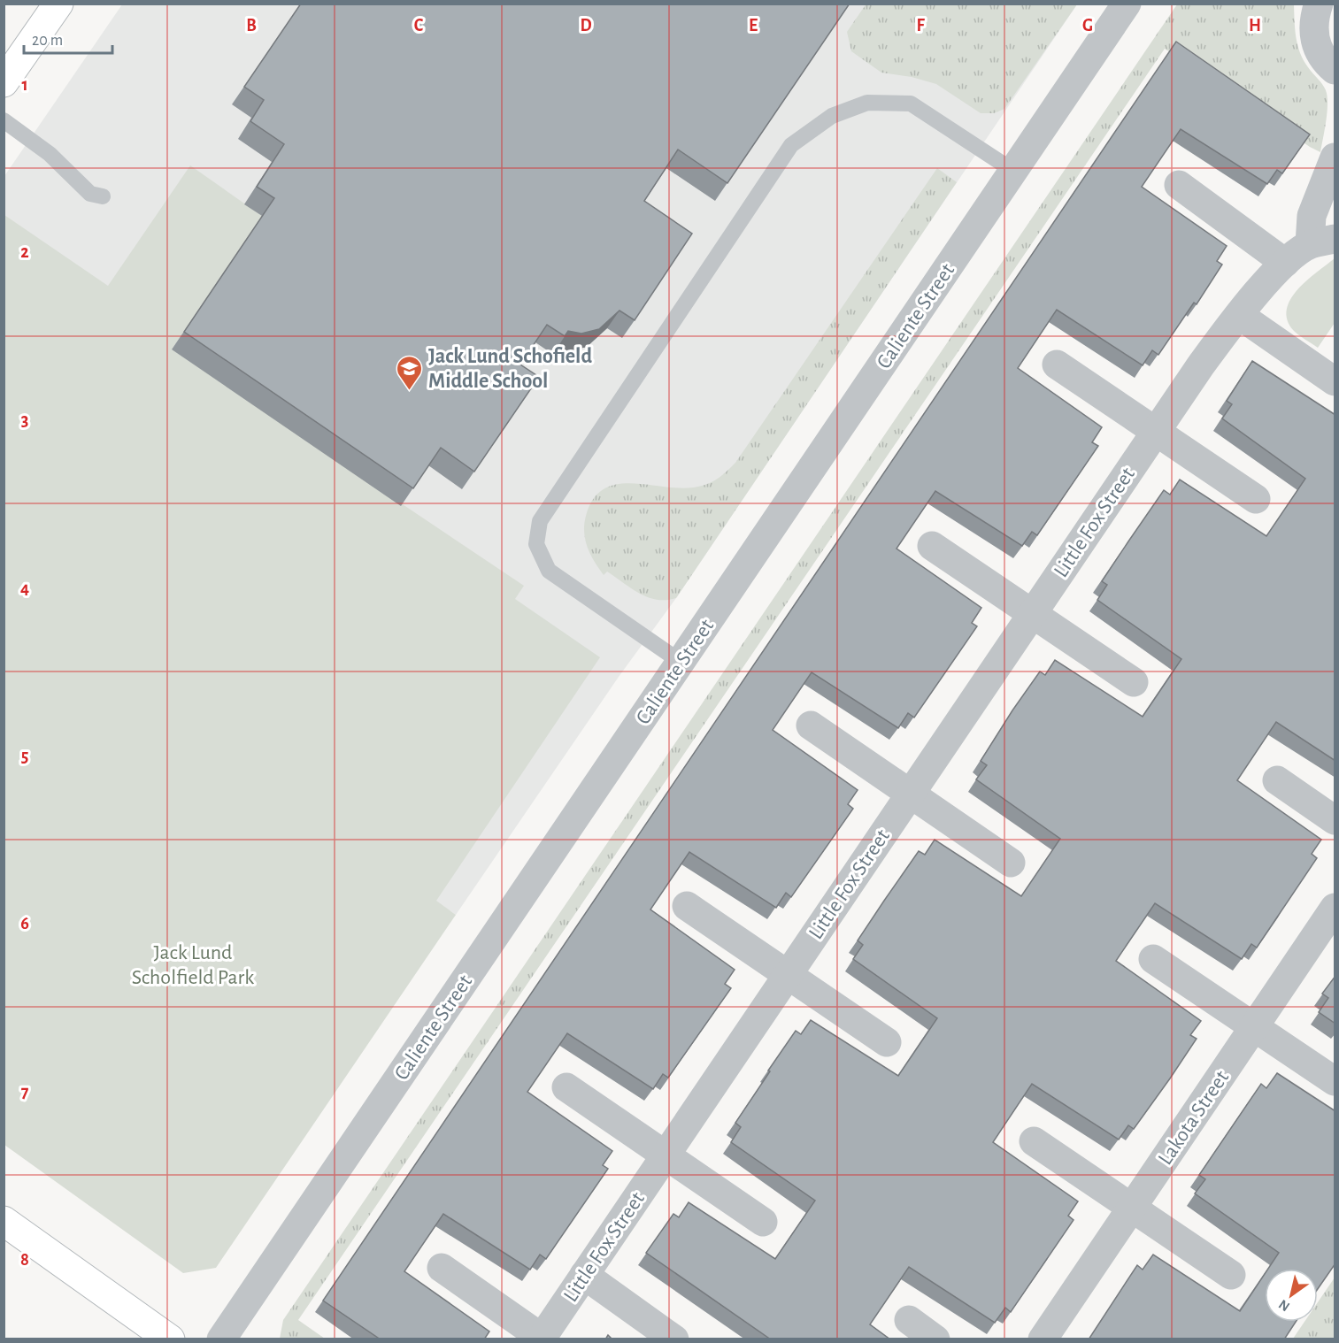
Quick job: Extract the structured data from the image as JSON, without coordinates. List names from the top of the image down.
{
  "streets": {
    "street": ["Caliente Street", "Little Fox Street", "Lakota Street"]
  },
  "parks": ["Jack Lund Scholfield Park"],
  "places": {
    "school or university": ["Jack Lund Schofield Middle School"]
  },
  "scale_bar": "20 m",
  "north": "bottom left",
  "grid": {
    "columns": [
      "B",
      "C",
      "D",
      "E",
      "F",
      "G",
      "H"
    ],
    "rows": [
      "1",
      "2",
      "3",
      "4",
      "5",
      "6",
      "7",
      "8"
    ]
  }
}
